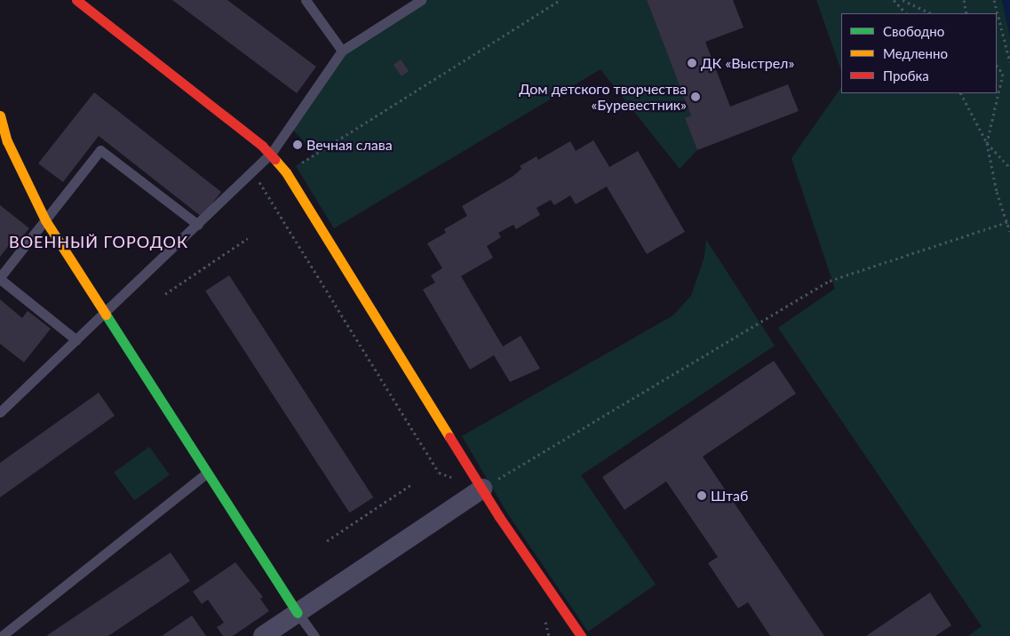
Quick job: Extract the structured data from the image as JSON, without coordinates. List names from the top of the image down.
{
  "districts": ["ВОЕННЫЙ ГОРОДОК"],
  "places": [
    "ДК «Выстрел»",
    "Дом детского творчества «Буревестник»",
    "Вечная слава",
    "Штаб"
  ],
  "legend": ["Свободно", "Медленно", "Пробка"]
}
